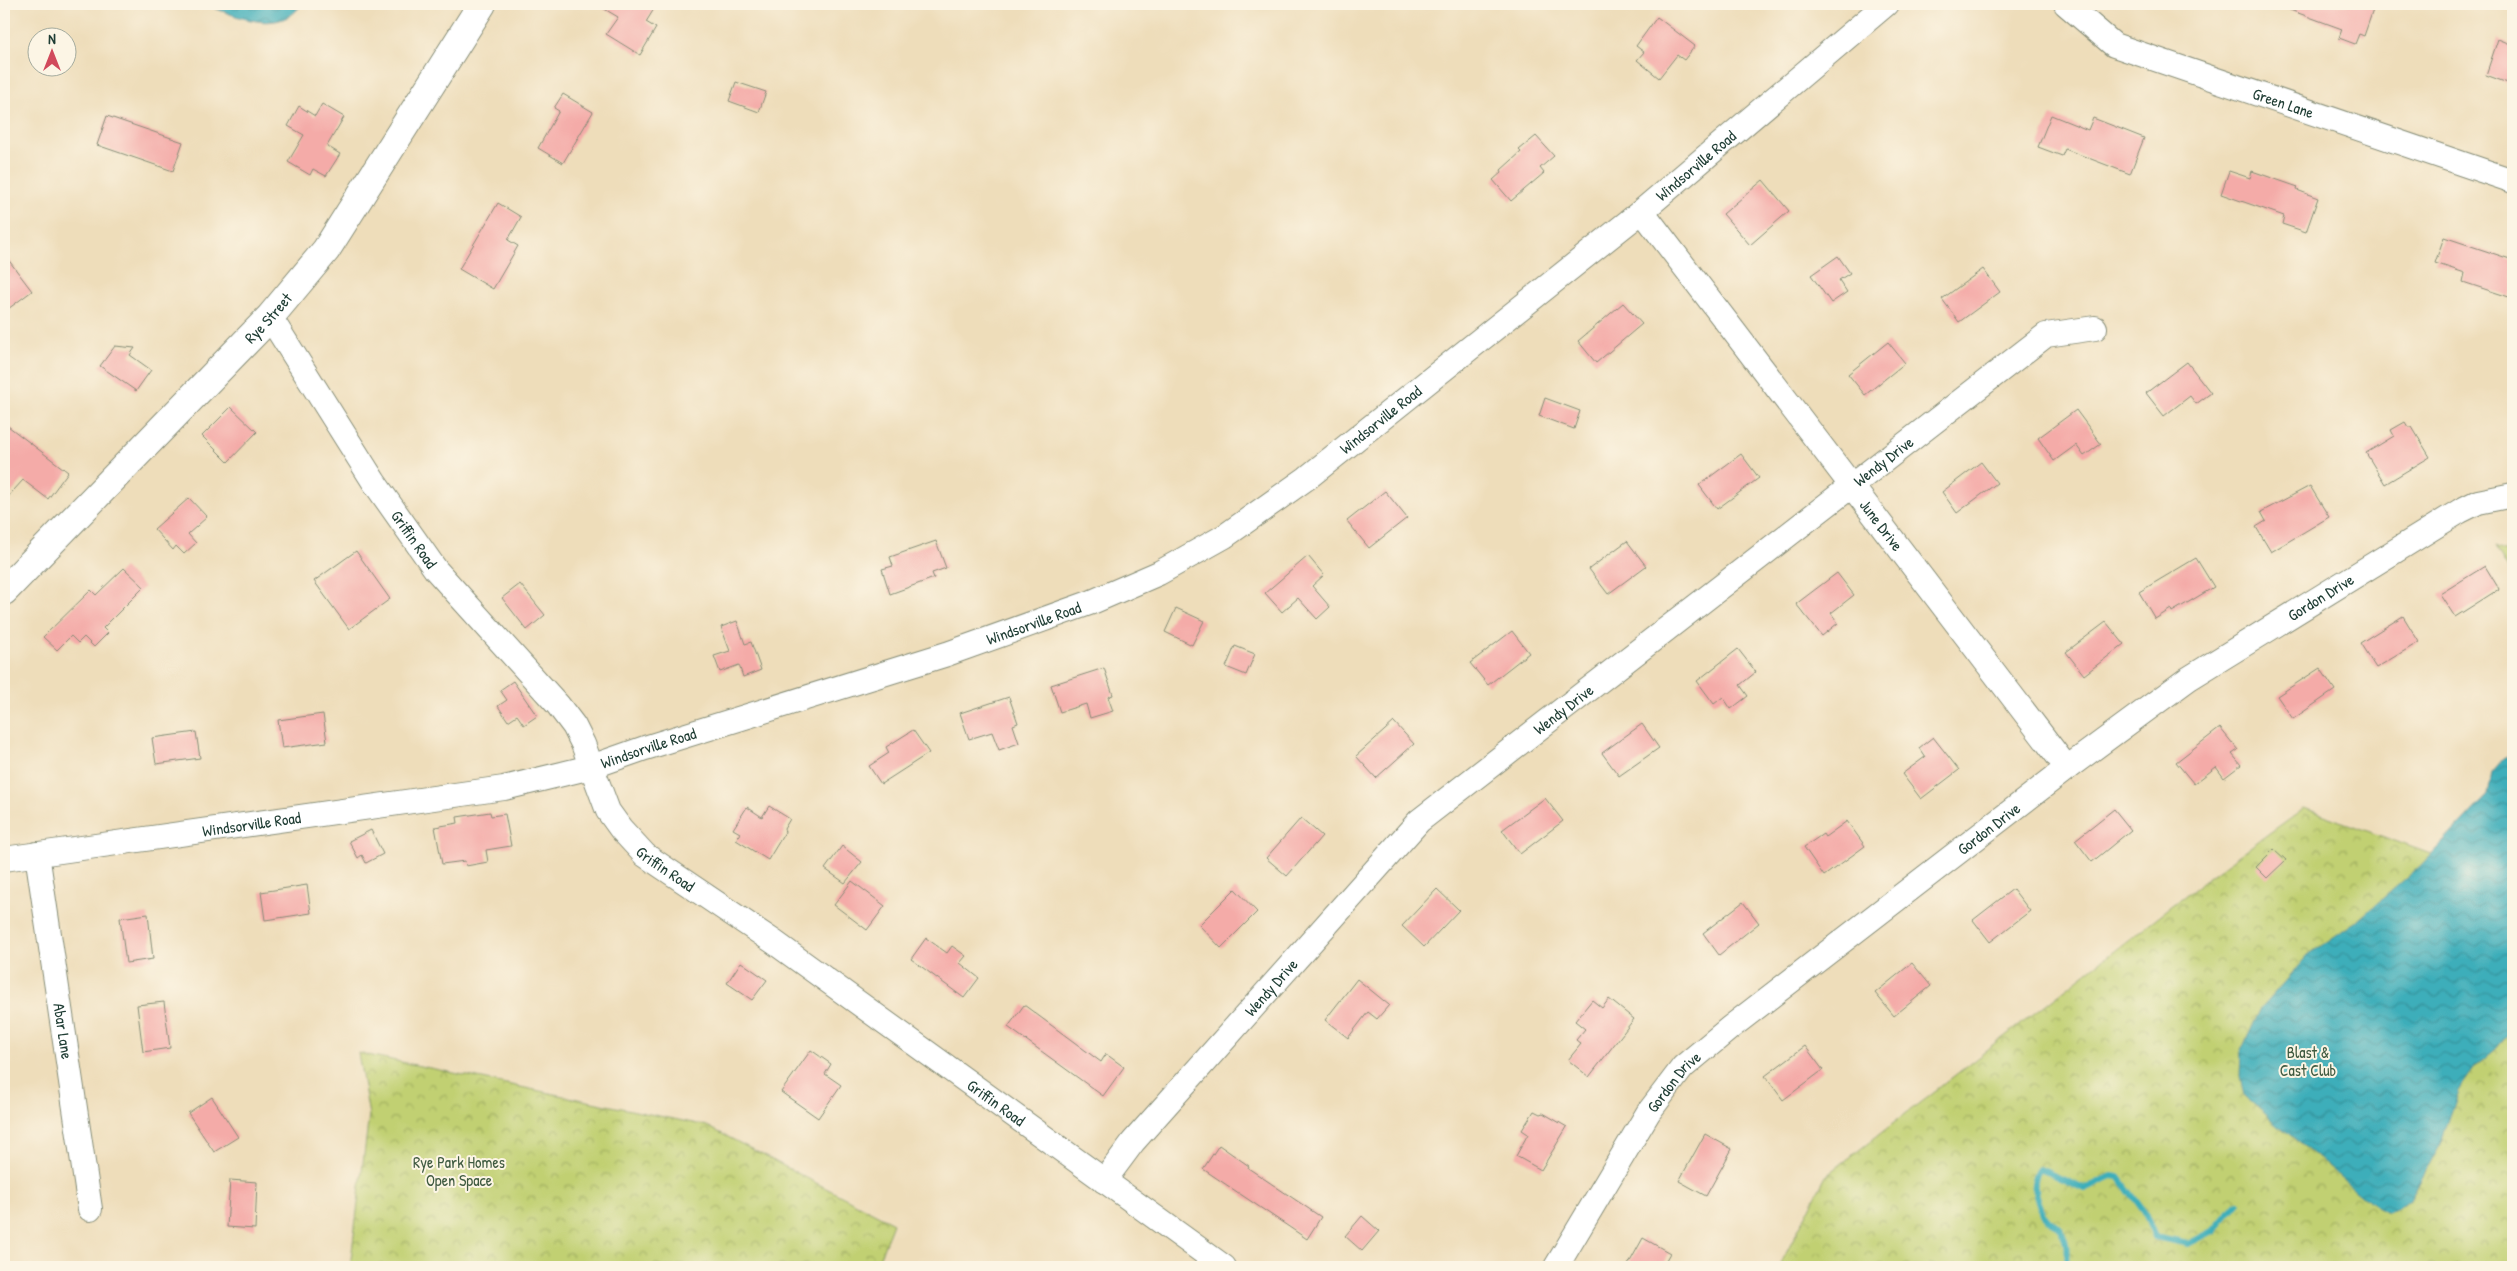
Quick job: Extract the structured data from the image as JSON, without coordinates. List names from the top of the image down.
{
  "streets": {
    "street": [
      "Green Lane",
      "Windsorville Road",
      "Rye Street",
      "Wendy Drive",
      "June Drive",
      "Griffin Road",
      "Gordon Drive",
      "Abar Lane"
    ]
  },
  "crossings": [
    ["Windsorville Road", "June Drive"],
    ["Windsorville Road", "Griffin Road"],
    ["Windsorville Road", "Abar Lane"],
    ["Rye Street", "Griffin Road"],
    ["Wendy Drive", "June Drive"],
    ["Wendy Drive", "Griffin Road"],
    ["June Drive", "Gordon Drive"]
  ],
  "parks": ["Blast & Cast Club", "Rye Park Homes Open Space"],
  "north": "top"
}
